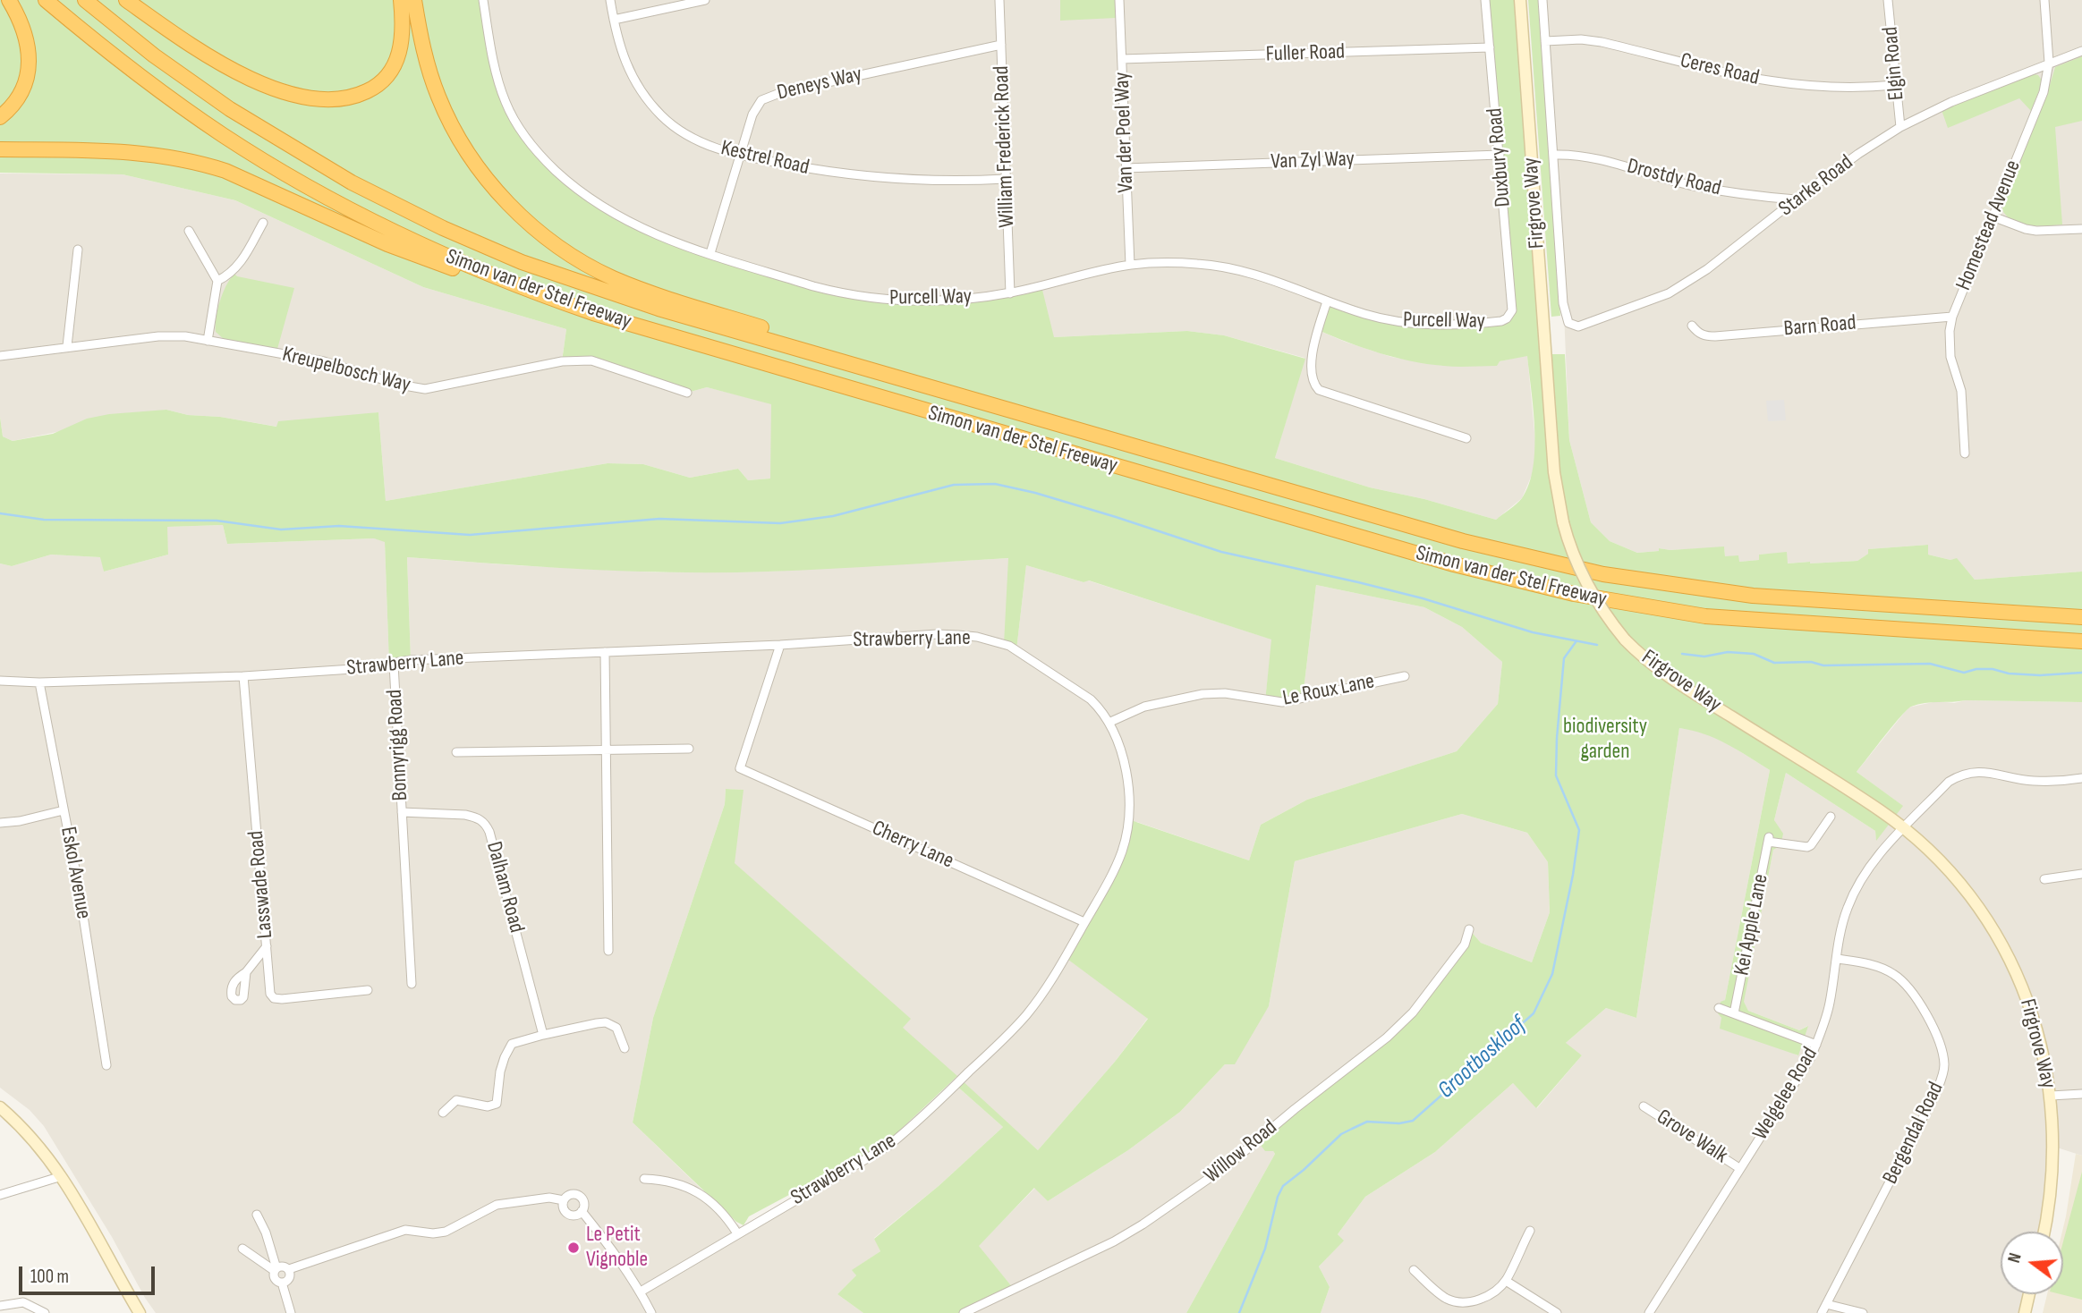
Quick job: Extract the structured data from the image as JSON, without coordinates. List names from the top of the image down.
{
  "streets": {
    "highway": ["Simon van der Stel Freeway"],
    "street": [
      "Fuller Road",
      "Elgin Road",
      "Ceres Road",
      "Deneys Way",
      "Van der Poel Way",
      "William Frederick Road",
      "Duxbury Road",
      "Kestrel Road",
      "Van Zyl Way",
      "Drostdy Road",
      "Starke Road",
      "Firgrove Way",
      "Homestead Avenue",
      "Purcell Way",
      "Barn Road",
      "Kreupelbosch Way",
      "Strawberry Lane",
      "Le Roux Lane",
      "Bonnyrigg Road",
      "Cherry Lane",
      "Eskol Avenue",
      "Lasswade Road",
      "Dalham Road",
      "Kei Apple Lane",
      "Welgelee Road",
      "Bergendal Road",
      "Grove Walk",
      "Willow Road"
    ]
  },
  "crossings": [
    ["Fuller Road", "Van der Poel Way"],
    ["Fuller Road", "Duxbury Road"],
    ["Elgin Road", "Ceres Road"],
    ["Elgin Road", "Starke Road"],
    ["Deneys Way", "William Frederick Road"],
    ["Deneys Way", "Kestrel Road"],
    ["Deneys Way", "Purcell Way"],
    ["Van der Poel Way", "Van Zyl Way"],
    ["Van der Poel Way", "Purcell Way"],
    ["William Frederick Road", "Kestrel Road"],
    ["William Frederick Road", "Purcell Way"],
    ["Duxbury Road", "Van Zyl Way"],
    ["Duxbury Road", "Purcell Way"],
    ["Drostdy Road", "Starke Road"],
    ["Starke Road", "Homestead Avenue"],
    ["Firgrove Way", "Welgelee Road"],
    ["Homestead Avenue", "Barn Road"],
    ["Strawberry Lane", "Le Roux Lane"],
    ["Strawberry Lane", "Bonnyrigg Road"],
    ["Strawberry Lane", "Cherry Lane"],
    ["Strawberry Lane", "Eskol Avenue"],
    ["Strawberry Lane", "Lasswade Road"],
    ["Bonnyrigg Road", "Dalham Road"],
    ["Welgelee Road", "Bergendal Road"],
    ["Welgelee Road", "Grove Walk"]
  ],
  "water": ["Grootboskloof"],
  "parks": ["biodiversity garden"],
  "places": ["Le Petit Vignoble"],
  "scale_bar": "100 m",
  "north": "left"
}
